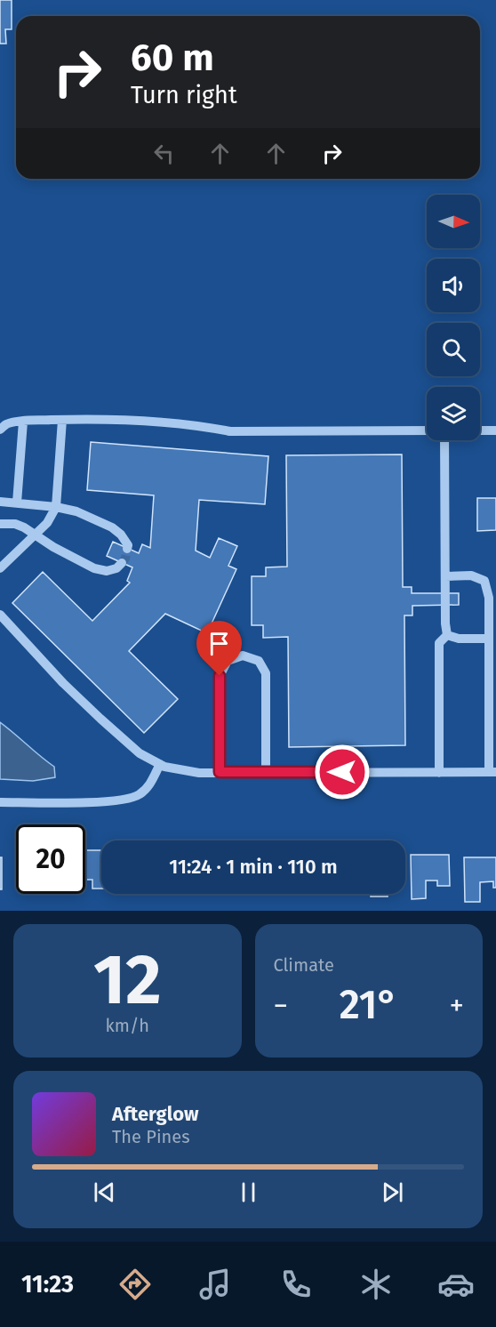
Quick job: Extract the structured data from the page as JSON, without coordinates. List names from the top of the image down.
{
  "north": "right",
  "page": {
    "turn": ["60 m", "Turn right"],
    "limit": "20",
    "trip": "11:24 · 1 min · 110 m",
    "tile": [
      ["12", "km/h"],
      "Climate"
    ],
    "heat": ["−", "21°", "+"],
    "song": ["Afterglow", "The Pines"],
    "tabs": "11:23"
  }
}
